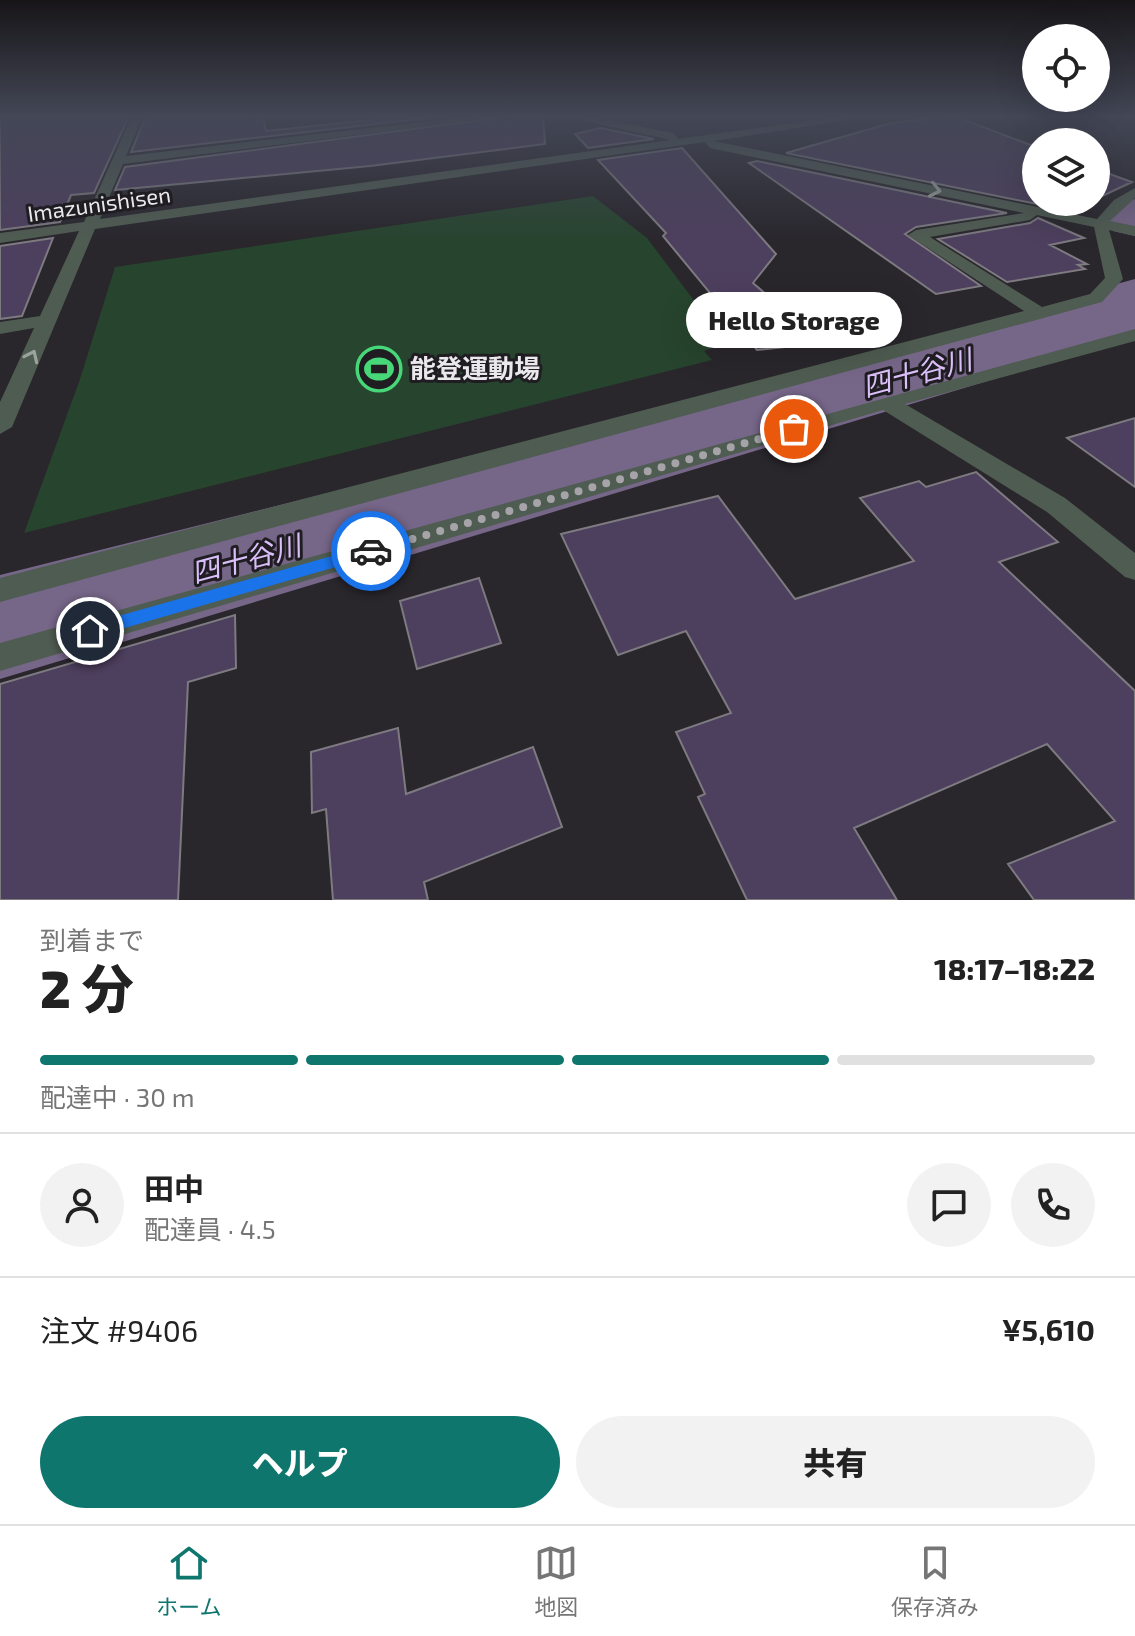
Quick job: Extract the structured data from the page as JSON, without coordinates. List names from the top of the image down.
{
  "streets": {
    "street": ["Imazunishisen"]
  },
  "water": ["四十谷川"],
  "places": {
    "sports": ["能登運動場"],
    "other": ["Hello Storage"]
  },
  "page": {
    "bubble": "Hello Storage",
    "heading": ["2 分", "到着まで", "18:17–18:22"],
    "panel": [
      "田中",
      "配達員 · 4.5",
      "注文 #9406",
      "¥5,610"
    ],
    "bar": "配達中 · 30 m",
    "buttons": ["ヘルプ", "共有"],
    "tabs": ["ホーム", "地図", "保存済み"]
  }
}
